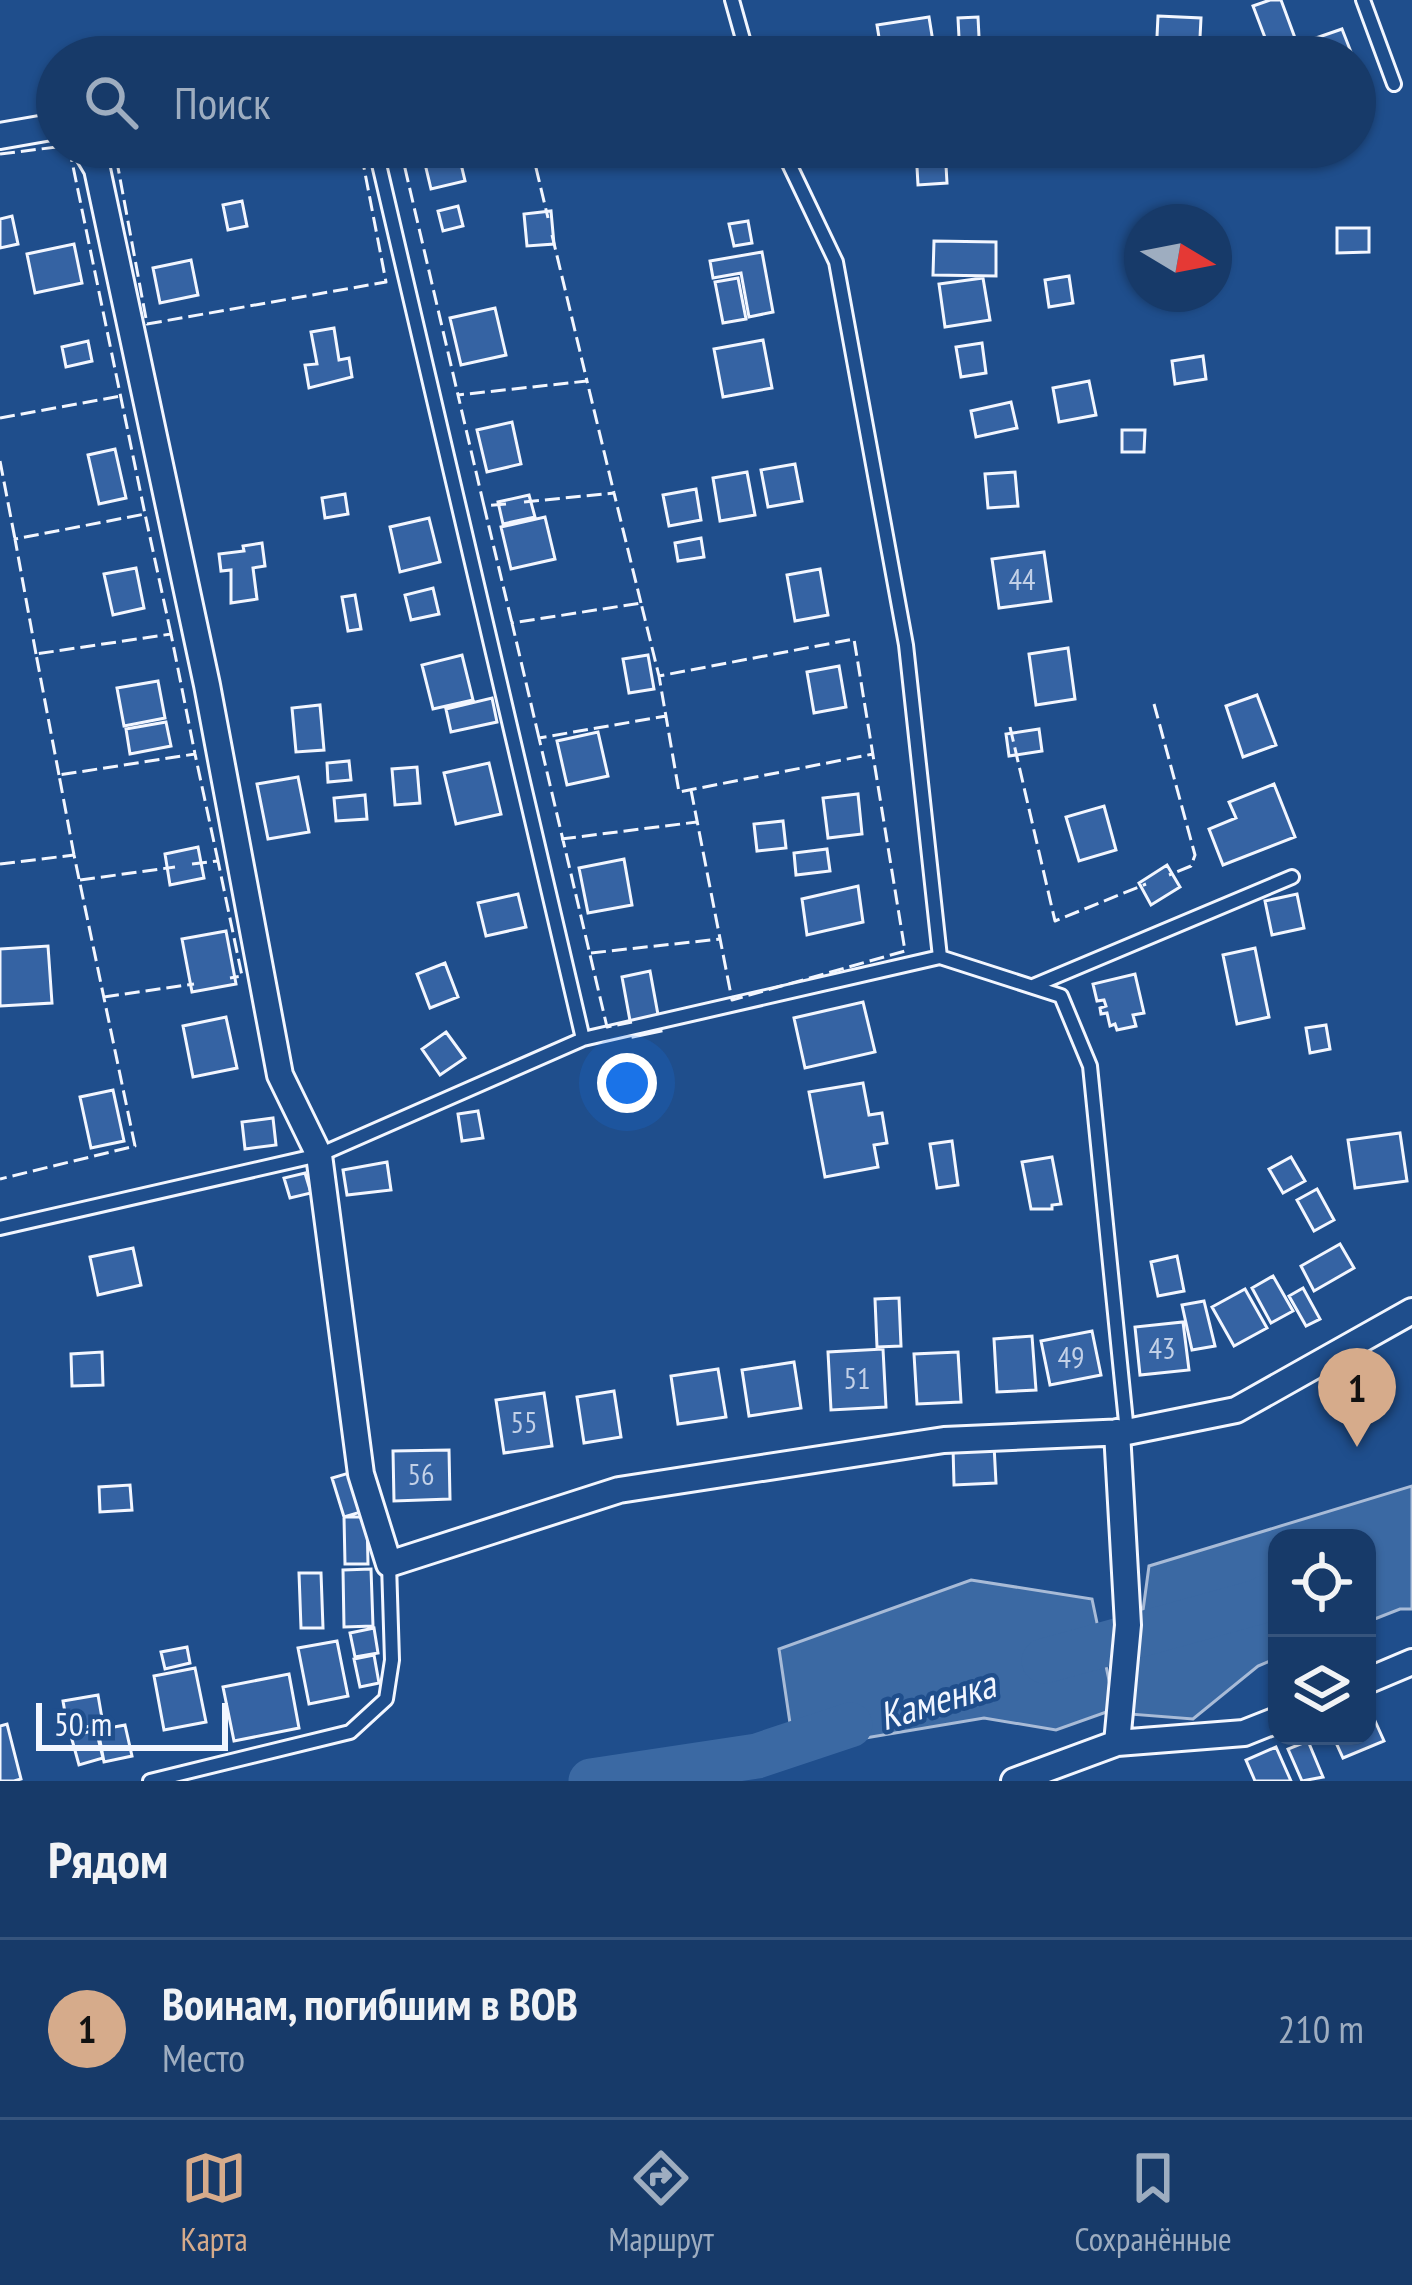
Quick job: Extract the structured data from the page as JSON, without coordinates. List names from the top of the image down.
{
  "water": ["Каменка"],
  "house_numbers": [
    "44",
    "43",
    "49",
    "51",
    "55",
    "56"
  ],
  "scale_bar": "50 m",
  "north": "right",
  "page": {
    "search": "Поиск",
    "pins": "1",
    "scale": "50 m",
    "heading": "Рядом",
    "list": [
      {
        "mark": "1",
        "name": "Воинам, погибшим в ВОВ",
        "note": "Место",
        "value": "210 m"
      }
    ],
    "nav": ["Карта", "Маршрут", "Сохранённые"]
  }
}
